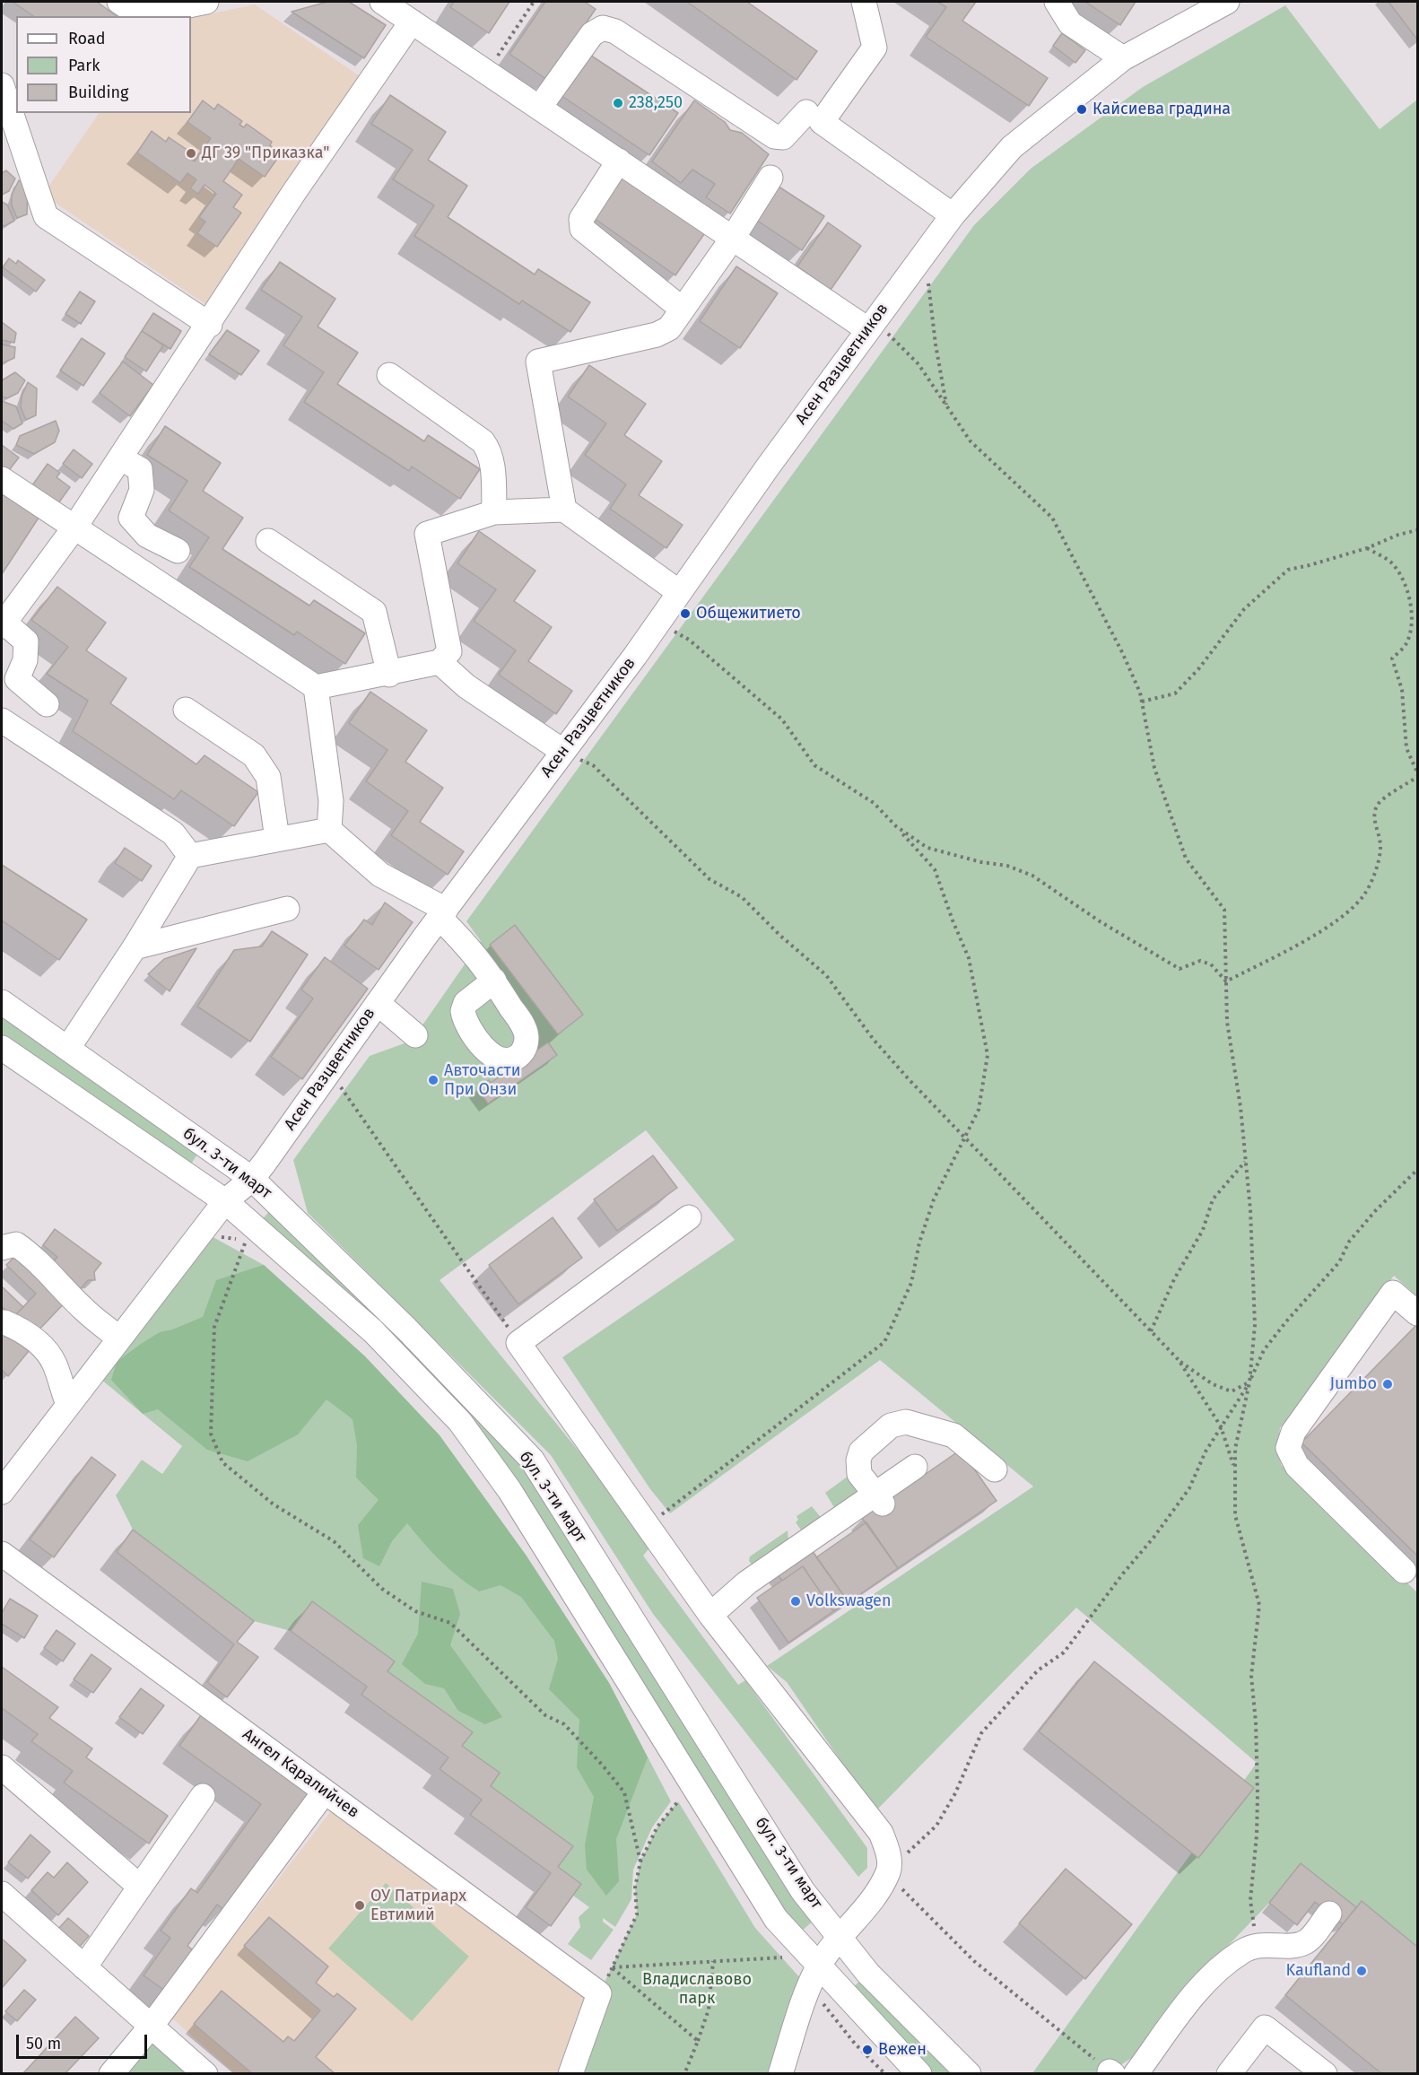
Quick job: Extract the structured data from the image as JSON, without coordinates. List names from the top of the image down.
{
  "streets": {
    "street": ["Асен Разцветников", "бул. 3-ти март", "Ангел Каралийчев"]
  },
  "crossings": [
    ["Асен Разцветников", "бул. 3-ти март"]
  ],
  "parks": ["Владиславово парк"],
  "places": [
    "238,250",
    "Кайсиева градина",
    "ДГ 39 \"Приказка\"",
    "Общежитието",
    "Авточасти При Онзи",
    "Jumbo",
    "Volkswagen",
    "ОУ Патриарх Евтимий",
    "Kaufland",
    "Вежен"
  ],
  "legend": ["Road", "Park", "Building"],
  "scale_bar": "50 m"
}
